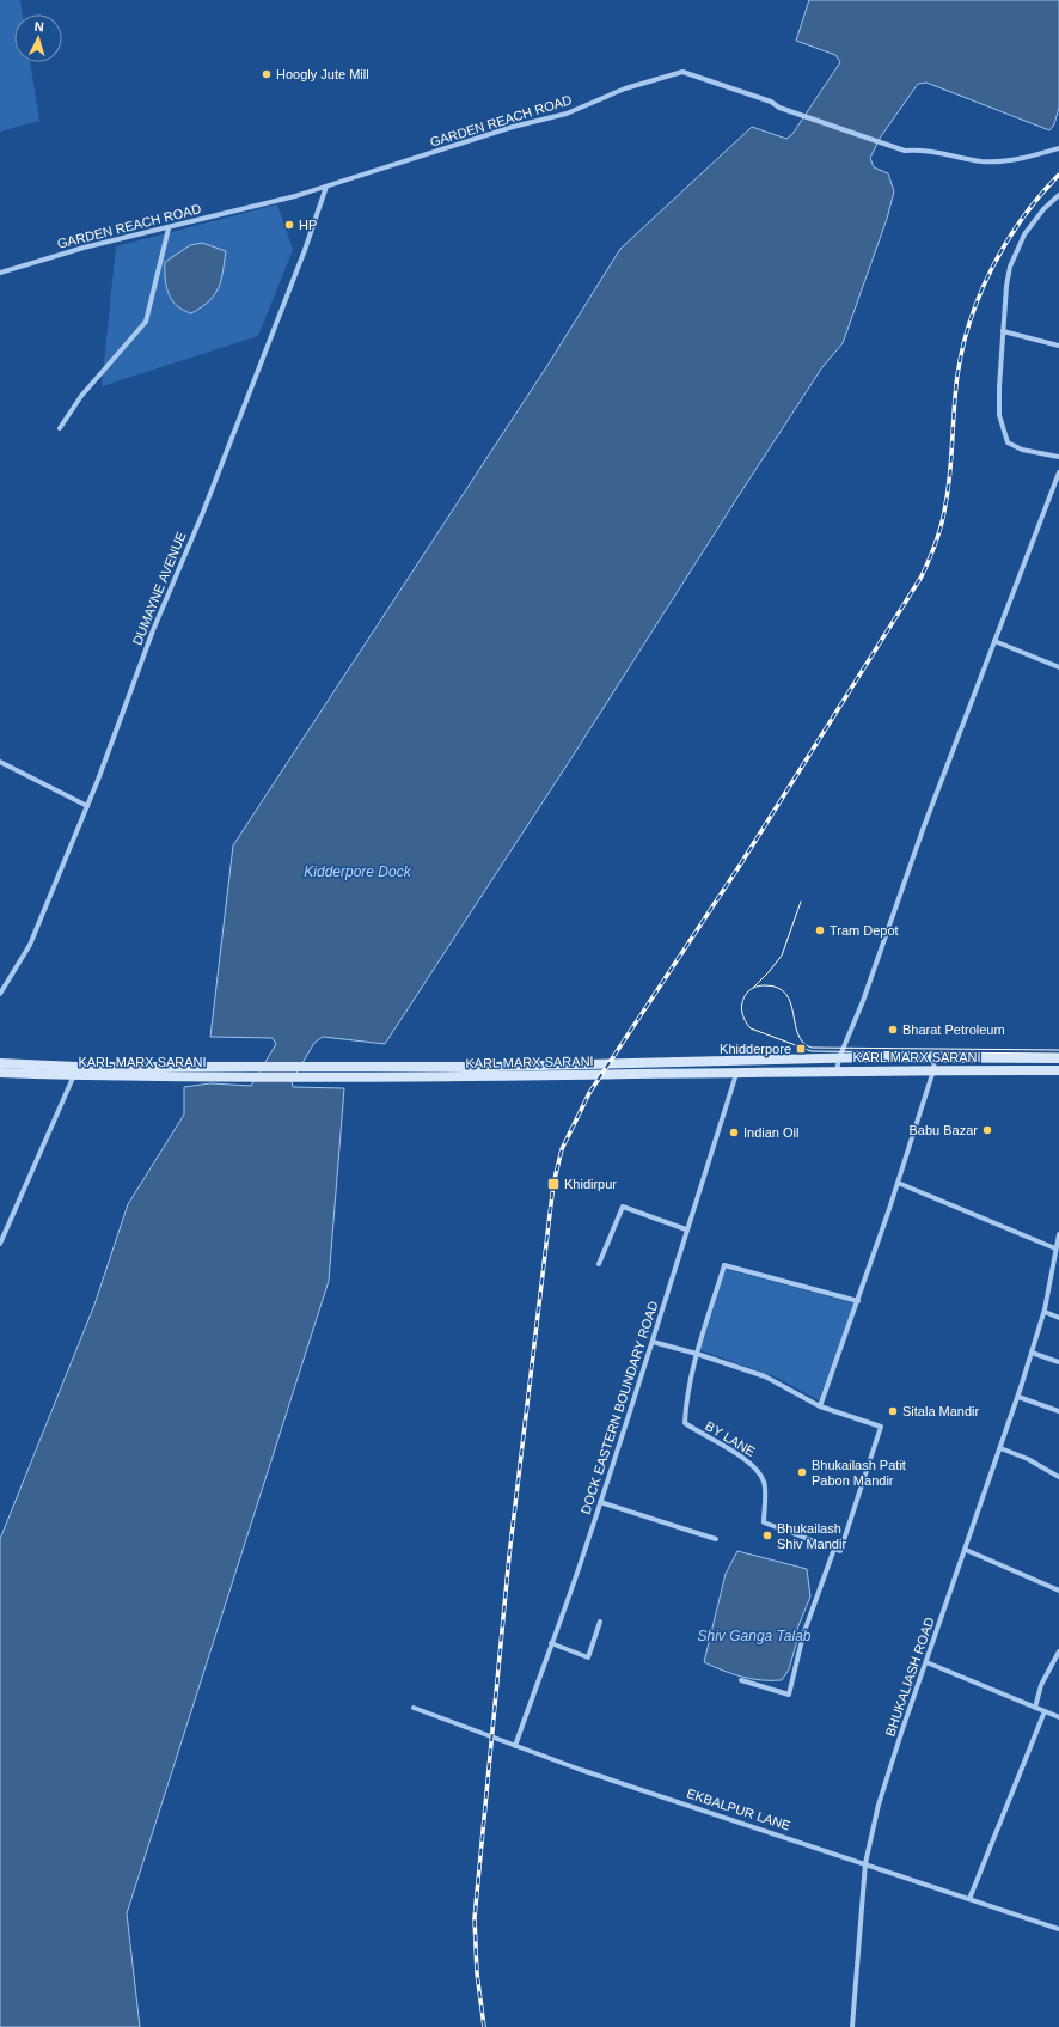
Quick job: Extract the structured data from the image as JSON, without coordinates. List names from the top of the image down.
{
  "streets": {
    "main road": ["KARL MARX SARANI"],
    "street": [
      "GARDEN REACH ROAD",
      "DUMAYNE AVENUE",
      "DOCK EASTERN BOUNDARY ROAD",
      "BY LANE",
      "BHUKALIASH ROAD",
      "EKBALPUR LANE"
    ]
  },
  "crossings": [
    ["GARDEN REACH ROAD", "DUMAYNE AVENUE"],
    ["KARL MARX SARANI", "DOCK EASTERN BOUNDARY ROAD"],
    ["DOCK EASTERN BOUNDARY ROAD", "EKBALPUR LANE"],
    ["BHUKALIASH ROAD", "EKBALPUR LANE"]
  ],
  "water": ["Kidderpore Dock", "Shiv Ganga Talab"],
  "places": {
    "other": [
      "Hoogly Jute Mill",
      "HP",
      "Tram Depot",
      "Bharat Petroleum",
      "Babu Bazar",
      "Indian Oil",
      "Sitala Mandir",
      "Bhukailash Patit Pabon Mandir",
      "Bhukailash Shiv Mandir"
    ],
    "transit": ["Khidderpore", "Khidirpur"]
  },
  "north": "top"
}
